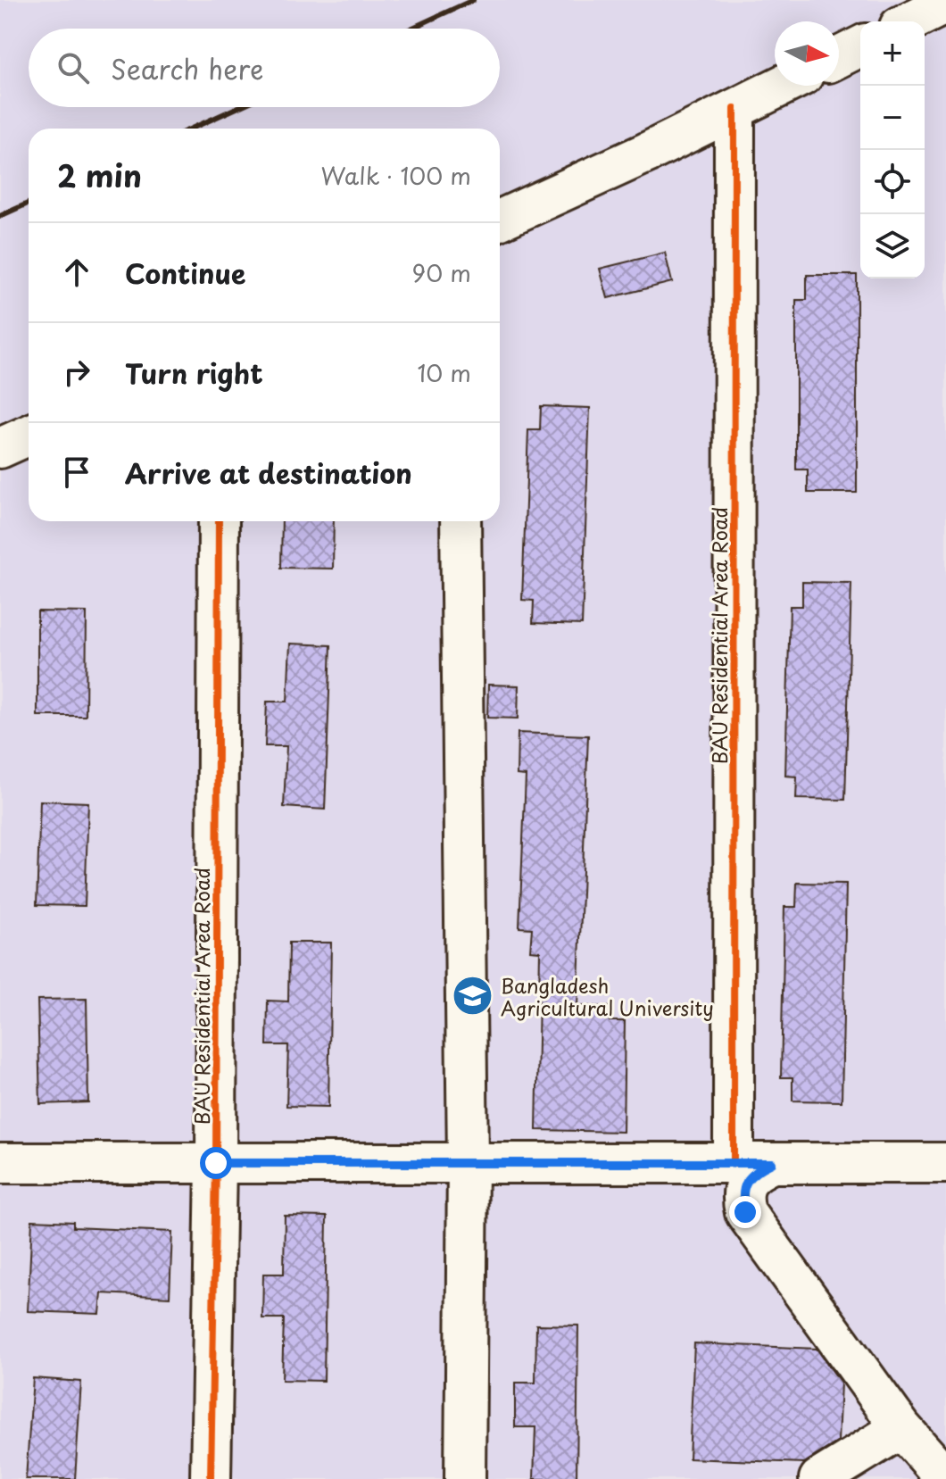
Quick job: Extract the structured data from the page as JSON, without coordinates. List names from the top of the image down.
{
  "streets": {
    "street": ["BAU Residential Area Road"]
  },
  "places": {
    "school or university": ["Bangladesh Agricultural University"]
  },
  "north": "right",
  "page": {
    "map_buttons": ["+", "−"],
    "search": "Search here",
    "heading": ["2 min", "Walk · 100 m"],
    "list": [
      ["Continue", "90 m"],
      ["Turn right", "10 m"],
      "Arrive at destination"
    ]
  }
}
